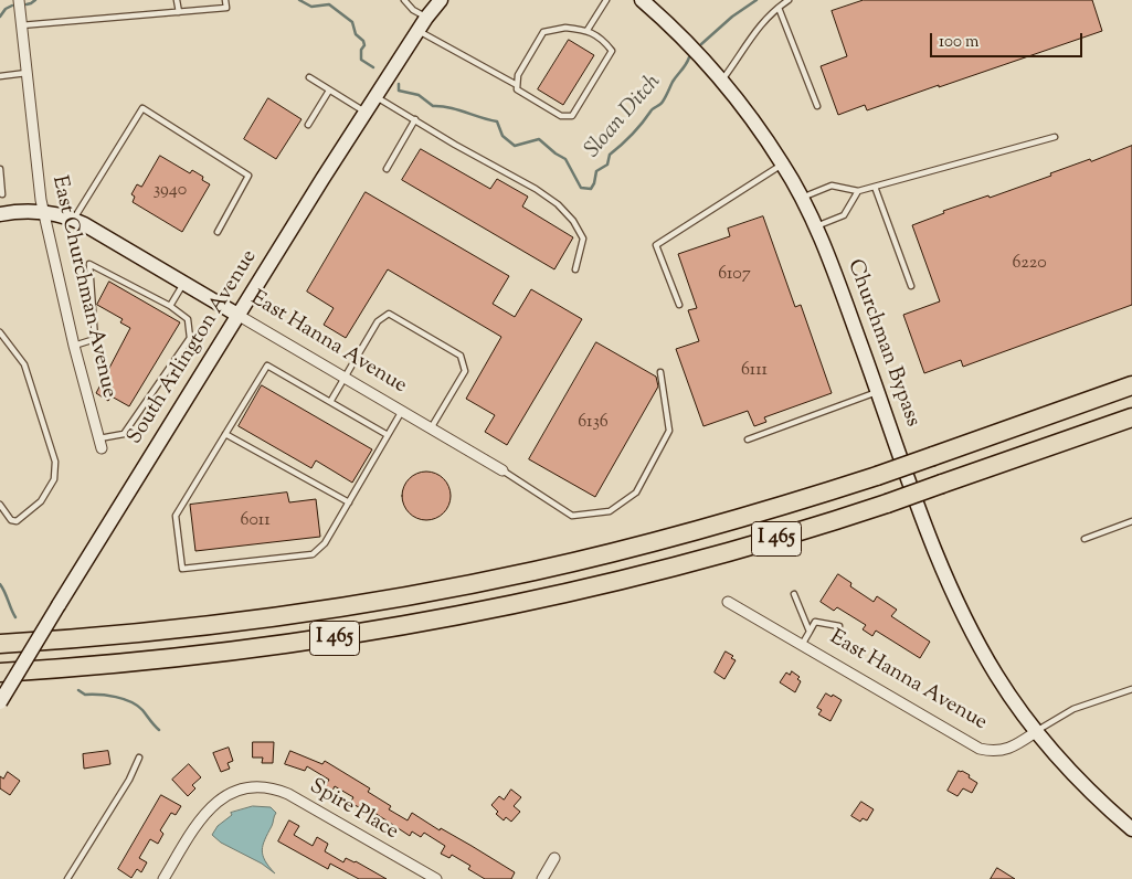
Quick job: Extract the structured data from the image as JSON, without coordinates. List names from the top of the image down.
{
  "streets": {
    "highway": ["I 465"],
    "street": [
      "East Churchman Avenue",
      "East Hanna Avenue",
      "Churchman Bypass",
      "South Arlington Avenue",
      "Spire Place"
    ]
  },
  "crossings": [
    ["East Churchman Avenue", "East Hanna Avenue"],
    ["East Hanna Avenue", "Churchman Bypass"],
    ["East Hanna Avenue", "South Arlington Avenue"]
  ],
  "water": ["Sloan Ditch"],
  "house_numbers": [
    "3940",
    "6220",
    "6107",
    "6111",
    "6136",
    "6011"
  ],
  "scale_bar": "100 m"
}
